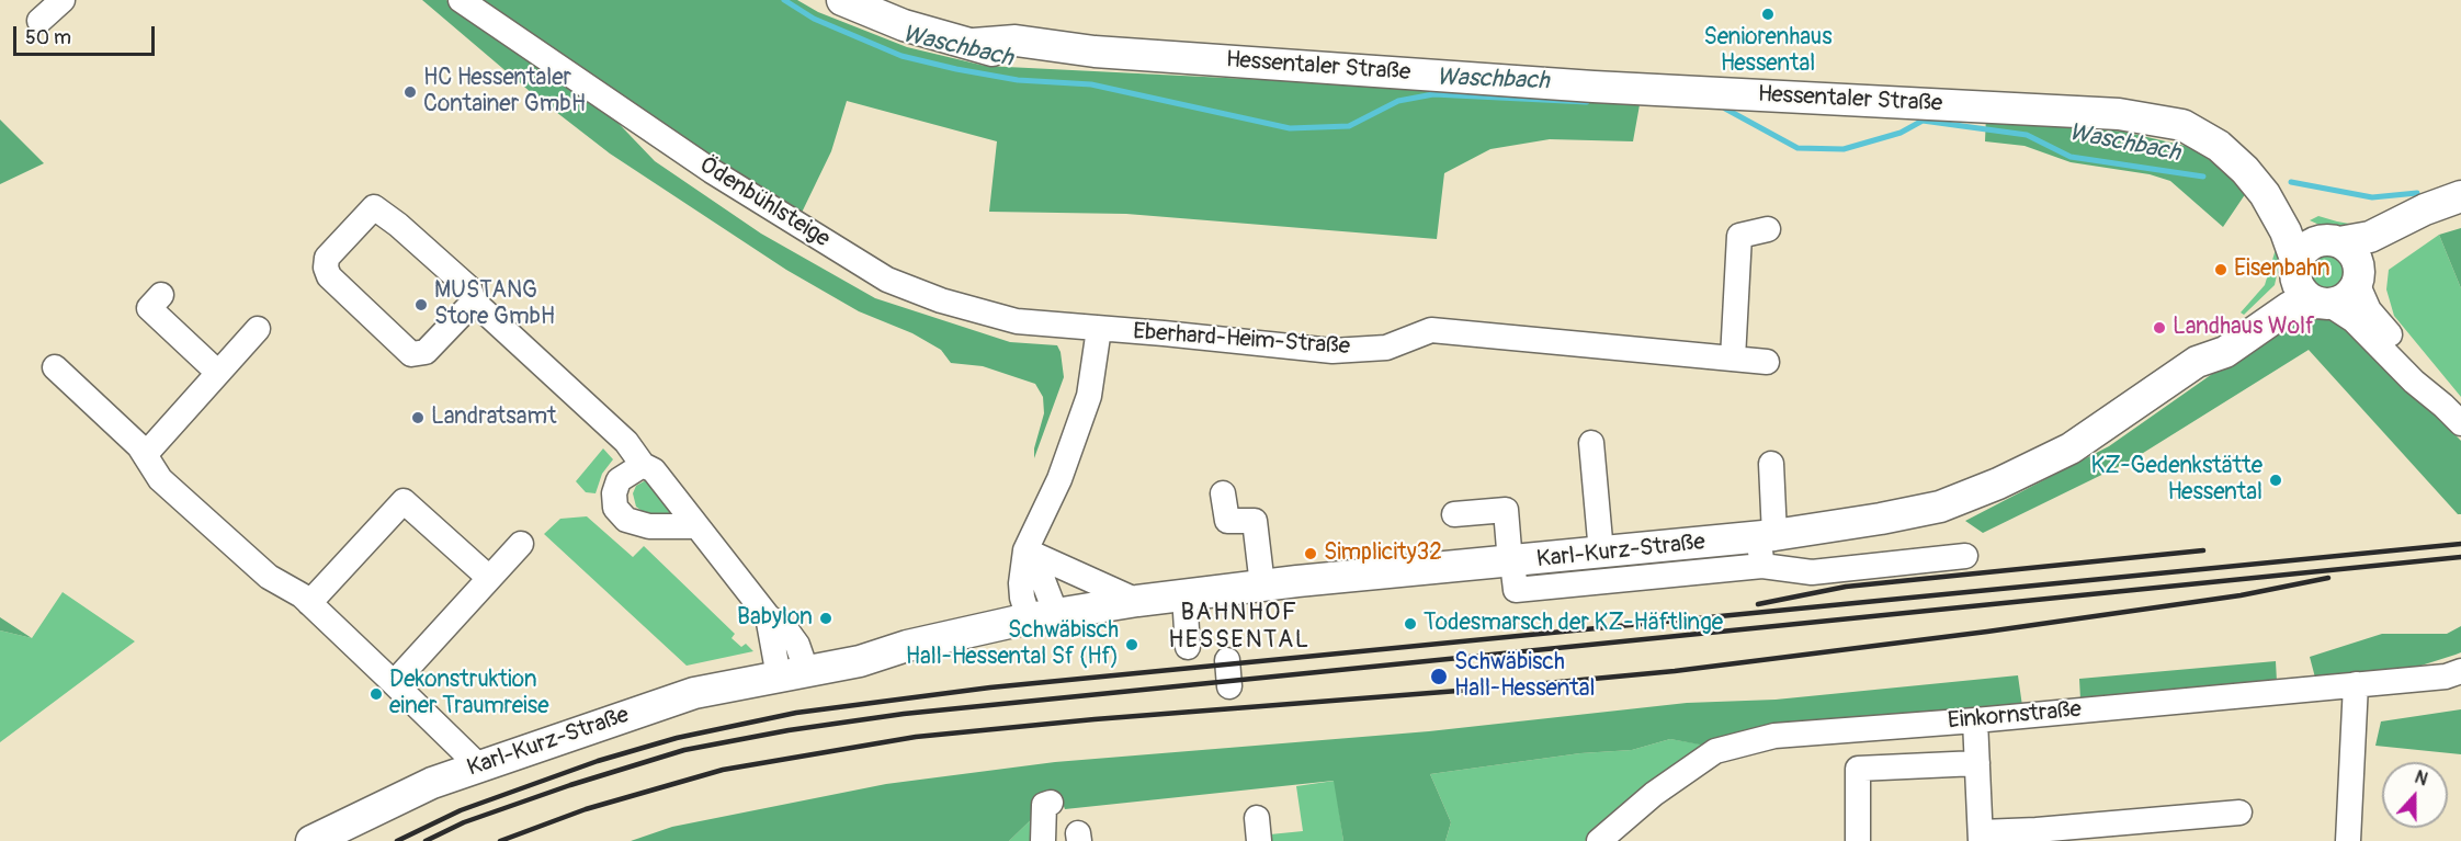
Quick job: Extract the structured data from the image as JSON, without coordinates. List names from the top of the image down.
{
  "streets": {
    "main road": ["Hessentaler Straße", "Karl-Kurz-Straße"],
    "street": ["Ödenbühlsteige", "Eberhard-Heim-Straße", "Einkornstraße"]
  },
  "crossings": [
    ["Hessentaler Straße", "Karl-Kurz-Straße"],
    ["Ödenbühlsteige", "Eberhard-Heim-Straße"]
  ],
  "districts": ["BAHNHOF HESSENTAL"],
  "water": ["Waschbach"],
  "places": [
    "Seniorenhaus Hessental",
    "HC Hessentaler Container GmbH",
    "Eisenbahn",
    "MUSTANG Store GmbH",
    "Landhaus Wolf",
    "Landratsamt",
    "KZ-Gedenkstätte Hessental",
    "Simplicity32",
    "Babylon",
    "Todesmarsch der KZ-Häftlinge",
    "Schwäbisch Hall-Hessental Sf (Hf)",
    "Schwäbisch Hall-Hessental",
    "Dekonstruktion einer Traumreise"
  ],
  "scale_bar": "50 m",
  "north": "top"
}
